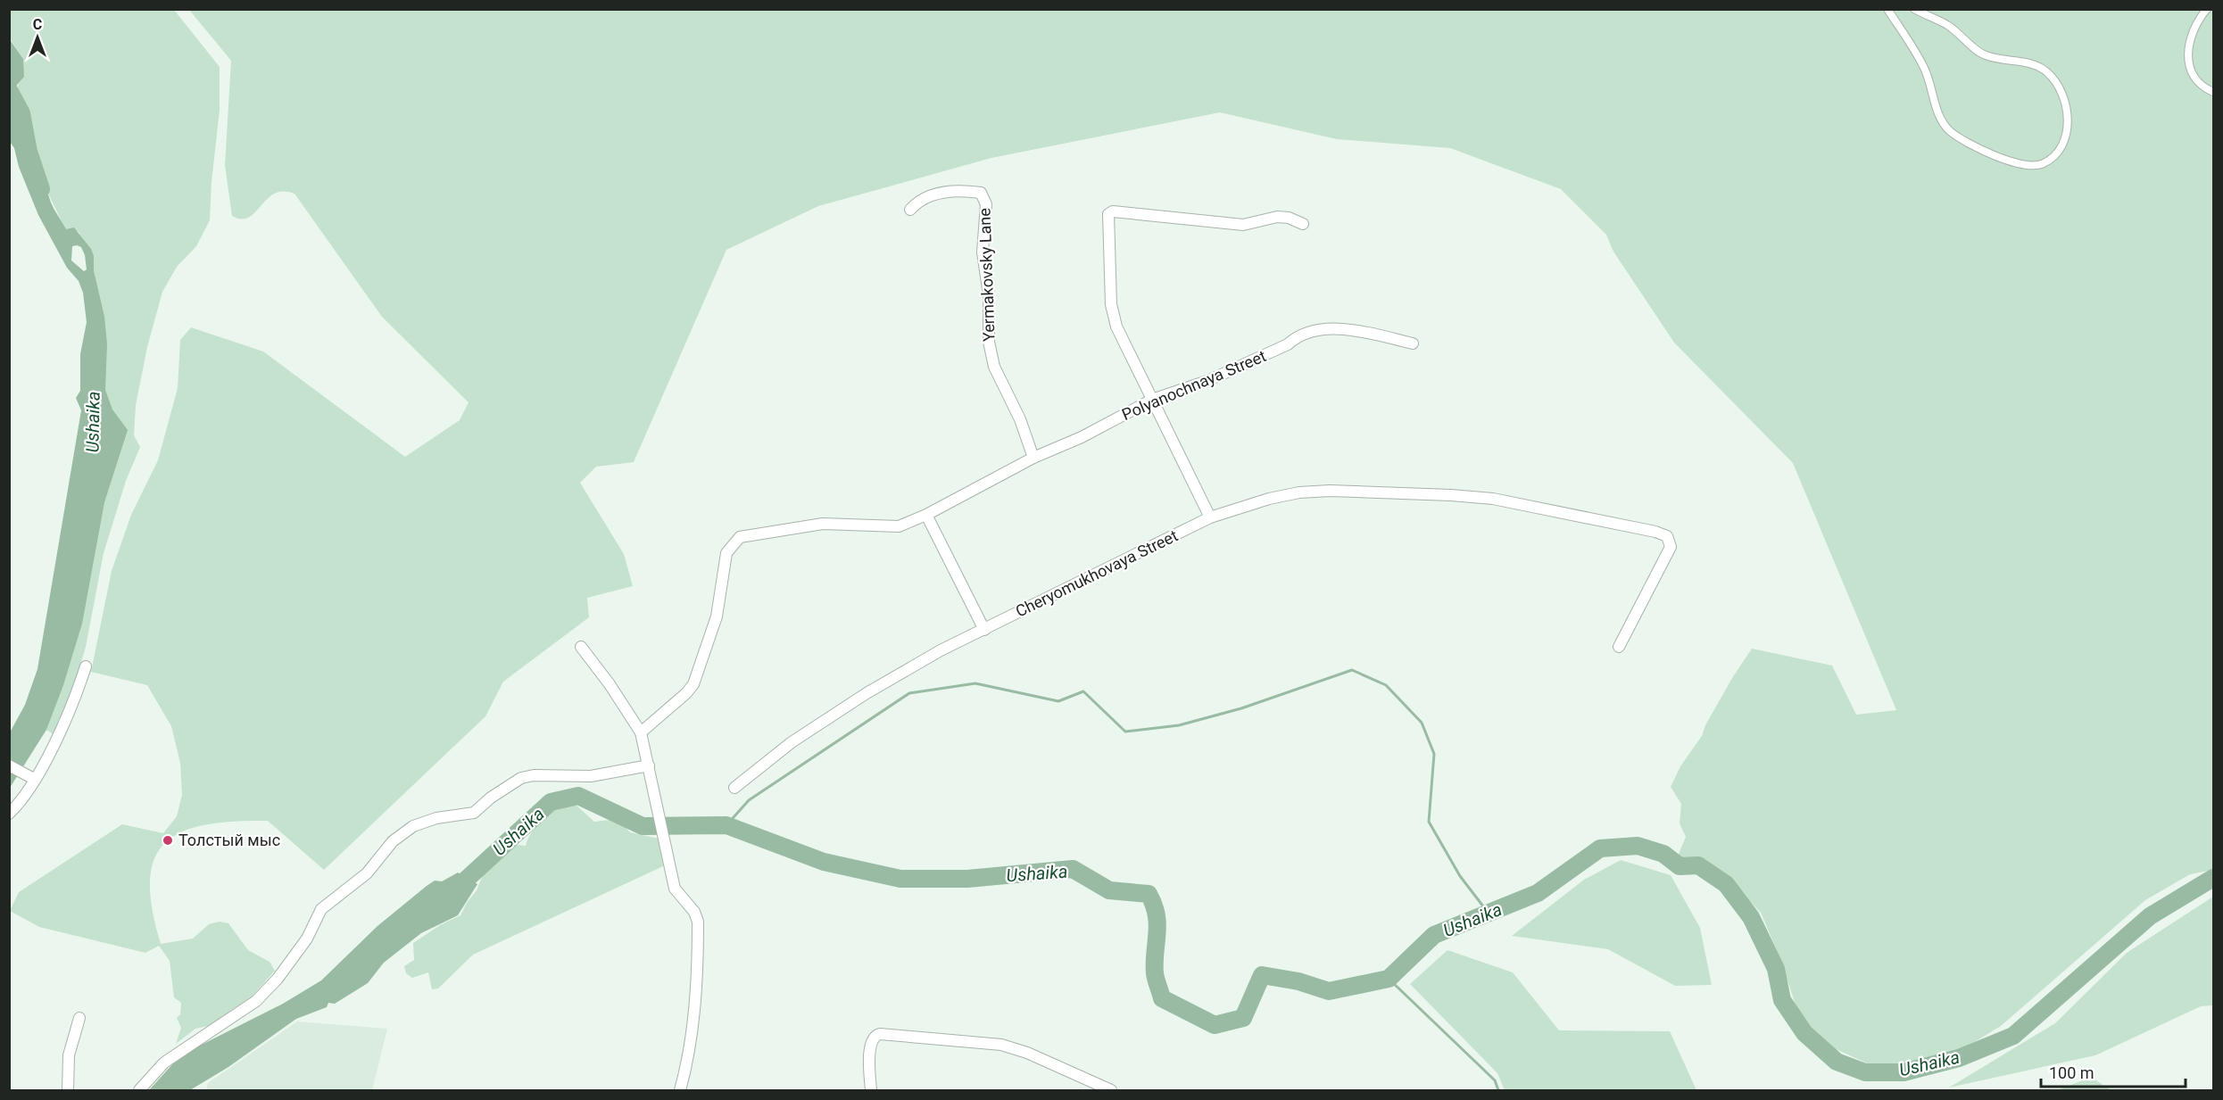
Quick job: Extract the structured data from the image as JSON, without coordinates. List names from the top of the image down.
{
  "streets": {
    "street": ["Yermakovsky Lane", "Polyanochnaya Street", "Cheryomukhovaya Street"]
  },
  "crossings": [
    ["Yermakovsky Lane", "Polyanochnaya Street"]
  ],
  "water": ["Ushaika"],
  "places": ["Толстый мыс"],
  "scale_bar": "100 m",
  "north": "top"
}
